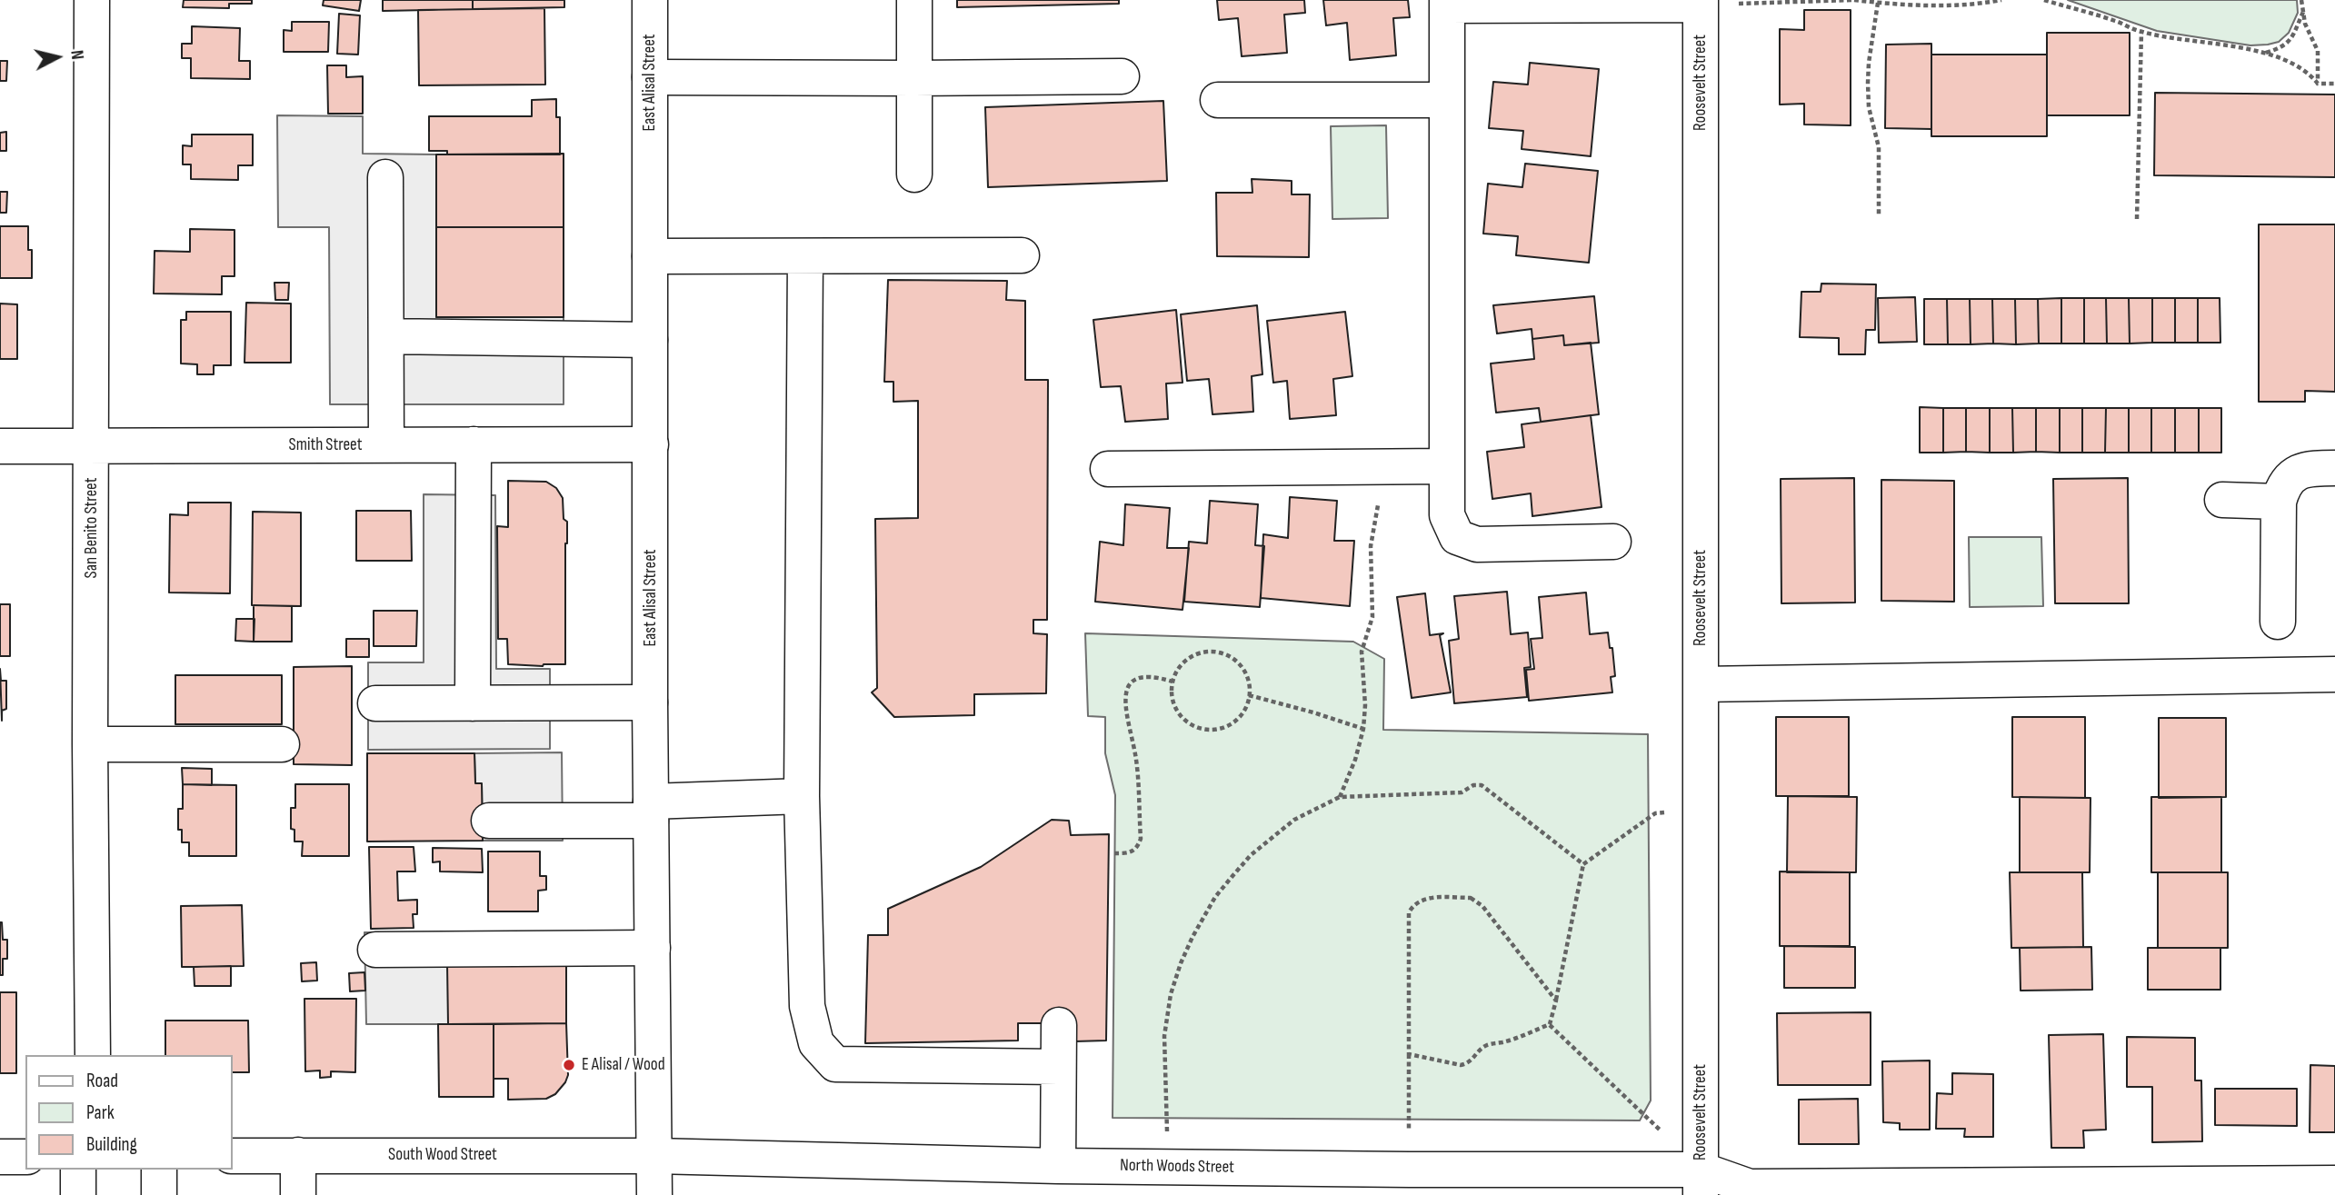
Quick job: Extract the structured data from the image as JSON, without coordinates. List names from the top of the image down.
{
  "streets": {
    "street": [
      "East Alisal Street",
      "Roosevelt Street",
      "Smith Street",
      "San Benito Street",
      "South Wood Street",
      "North Woods Street"
    ]
  },
  "crossings": [
    ["East Alisal Street", "Smith Street"],
    ["East Alisal Street", "South Wood Street"],
    ["East Alisal Street", "North Woods Street"],
    ["Roosevelt Street", "North Woods Street"],
    ["Smith Street", "San Benito Street"],
    ["South Wood Street", "North Woods Street"]
  ],
  "places": ["E Alisal / Wood"],
  "legend": ["Road", "Park", "Building"],
  "north": "right"
}
